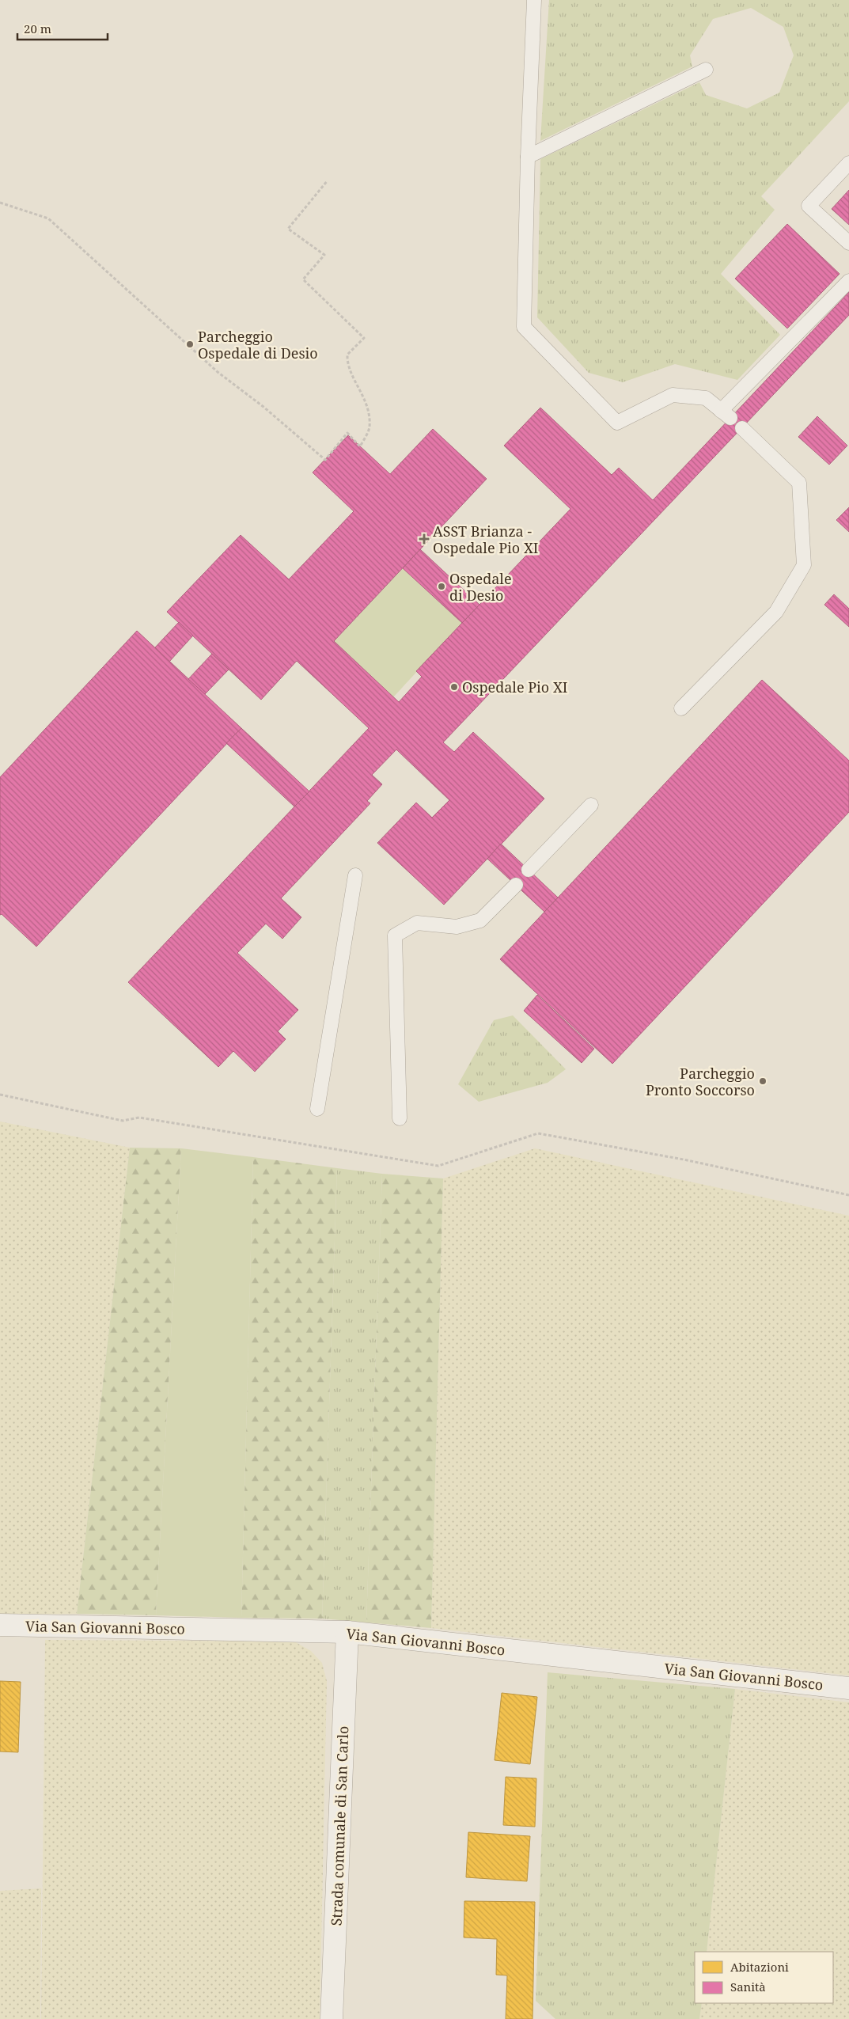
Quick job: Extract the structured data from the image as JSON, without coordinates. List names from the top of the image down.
{
  "streets": {
    "street": ["Via San Giovanni Bosco", "Strada comunale di San Carlo"]
  },
  "crossings": [
    ["Via San Giovanni Bosco", "Strada comunale di San Carlo"]
  ],
  "places": {
    "other": [
      "Parcheggio Ospedale di Desio",
      "Ospedale di Desio",
      "Ospedale Pio XI",
      "Parcheggio Pronto Soccorso"
    ],
    "health": ["ASST Brianza - Ospedale Pio XI"]
  },
  "legend": ["Abitazioni", "Sanità"],
  "scale_bar": "20 m"
}
